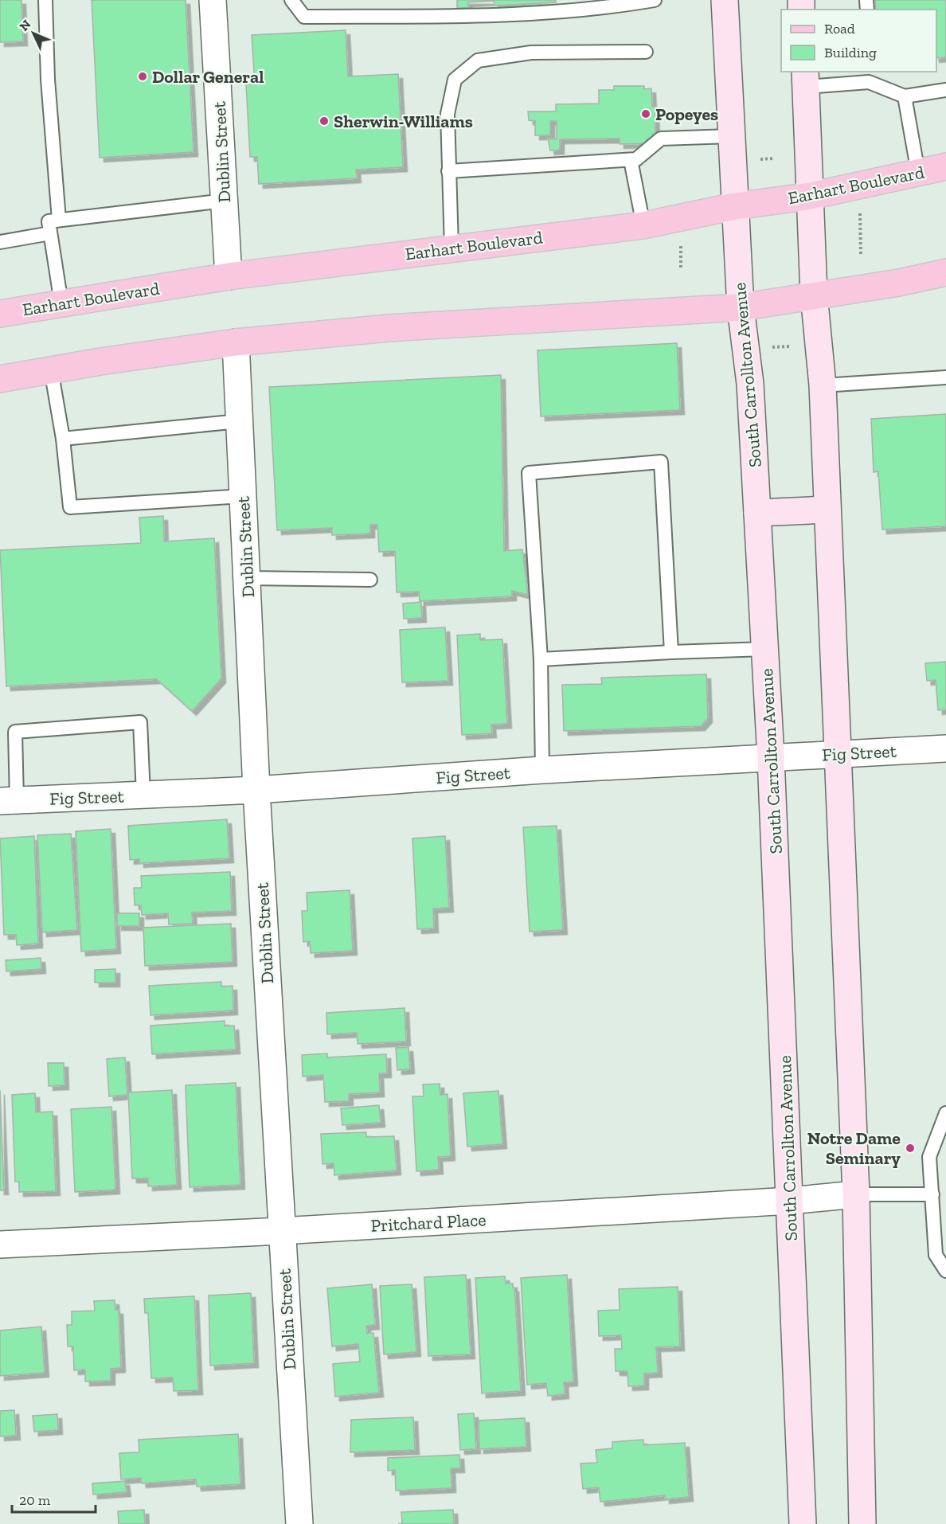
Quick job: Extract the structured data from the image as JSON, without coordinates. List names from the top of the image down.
{
  "streets": {
    "main road": ["Earhart Boulevard", "South Carrollton Avenue"],
    "street": ["Dublin Street", "Fig Street", "Pritchard Place"]
  },
  "crossings": [
    ["Dublin Street", "Earhart Boulevard"],
    ["Dublin Street", "Fig Street"],
    ["Dublin Street", "Pritchard Place"],
    ["Earhart Boulevard", "South Carrollton Avenue"],
    ["South Carrollton Avenue", "Fig Street"],
    ["South Carrollton Avenue", "Pritchard Place"]
  ],
  "places": [
    "Dollar General",
    "Popeyes",
    "Sherwin-Williams",
    "Notre Dame Seminary"
  ],
  "legend": ["Road", "Building"],
  "scale_bar": "20 m",
  "north": "top left"
}
